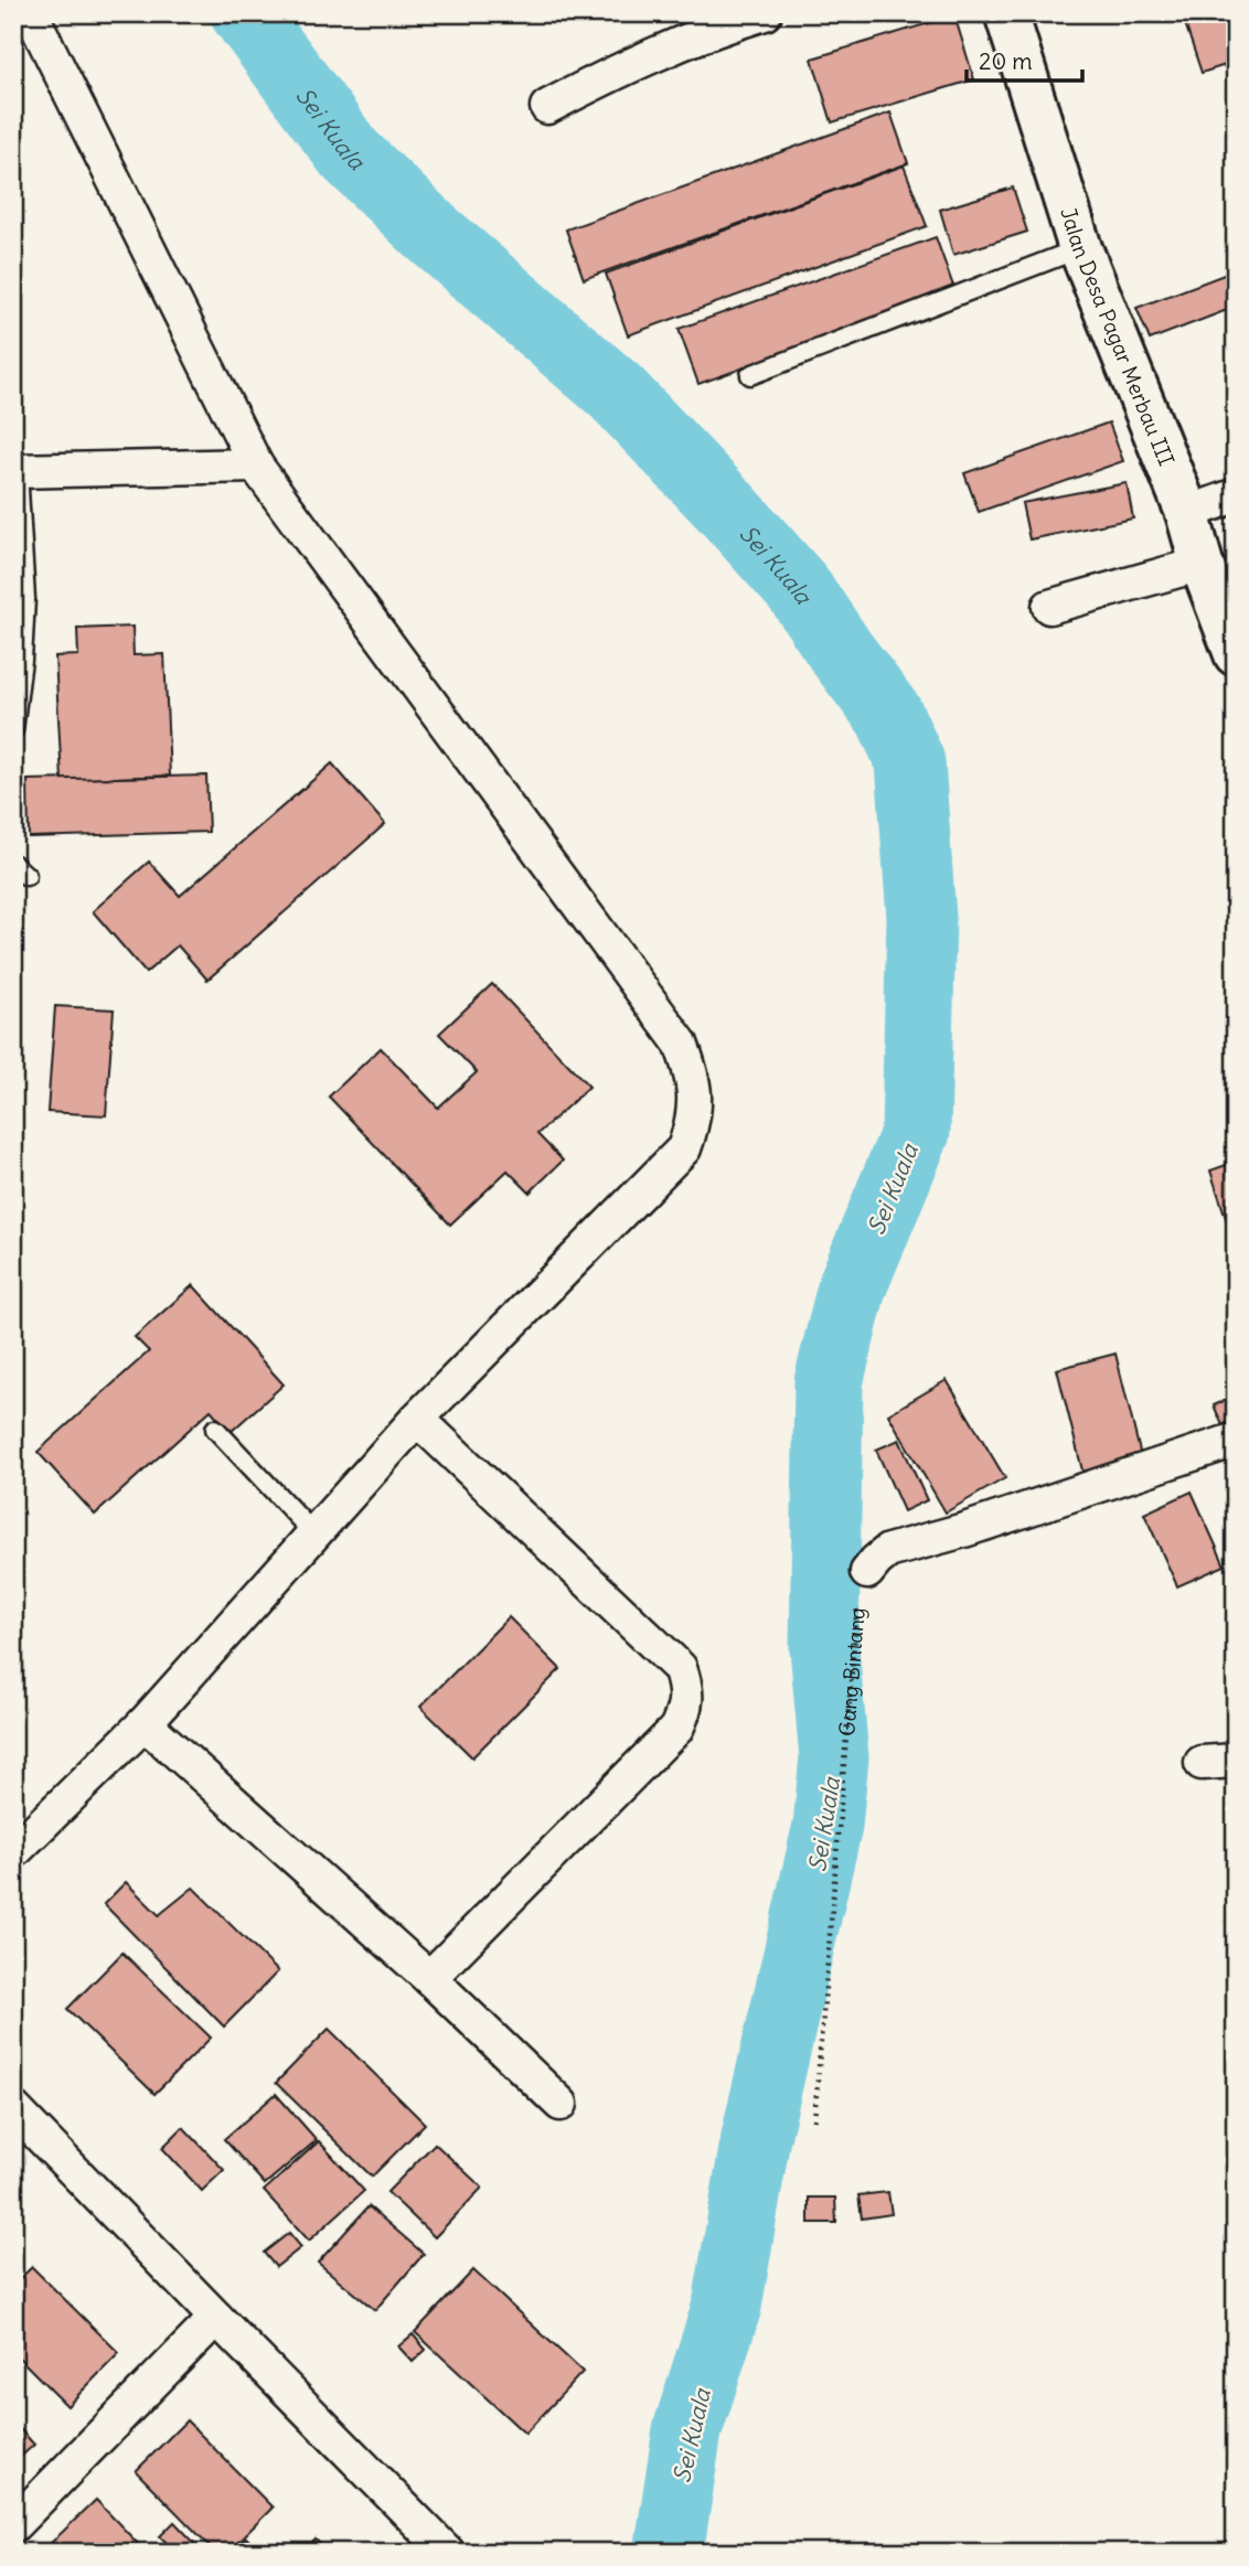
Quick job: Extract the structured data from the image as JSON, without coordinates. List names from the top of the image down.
{
  "streets": {
    "street": ["Jalan Desa Pagar Merbau III"],
    "path": ["Gang Bintang"]
  },
  "water": ["Sei Kuala"],
  "scale_bar": "20 m"
}
